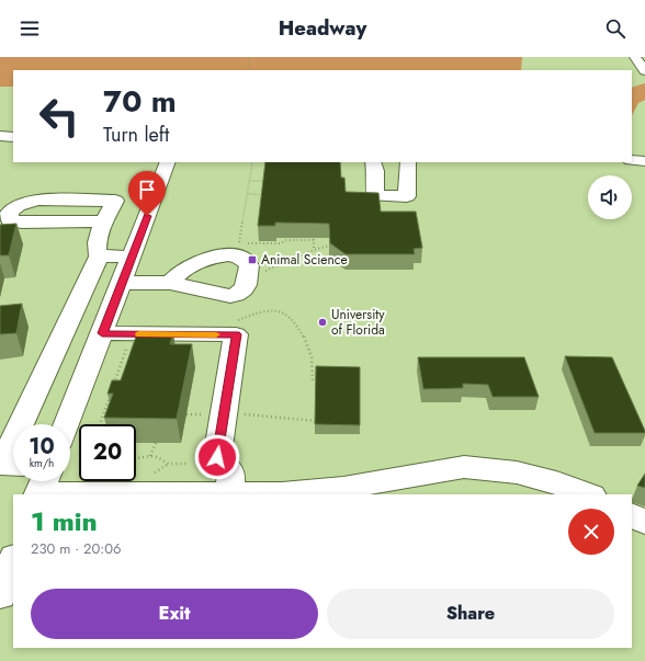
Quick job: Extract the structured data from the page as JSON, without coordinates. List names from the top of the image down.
{
  "places": {
    "transit": ["Animal Science"],
    "other": ["University of Florida"]
  },
  "page": {
    "header": "Headway",
    "turn": ["70 m", "Turn left"],
    "speed": "10 km/h",
    "limit": "20",
    "heading": ["1 min", "230 m · 20:06"],
    "buttons": ["Exit", "Share"]
  }
}
